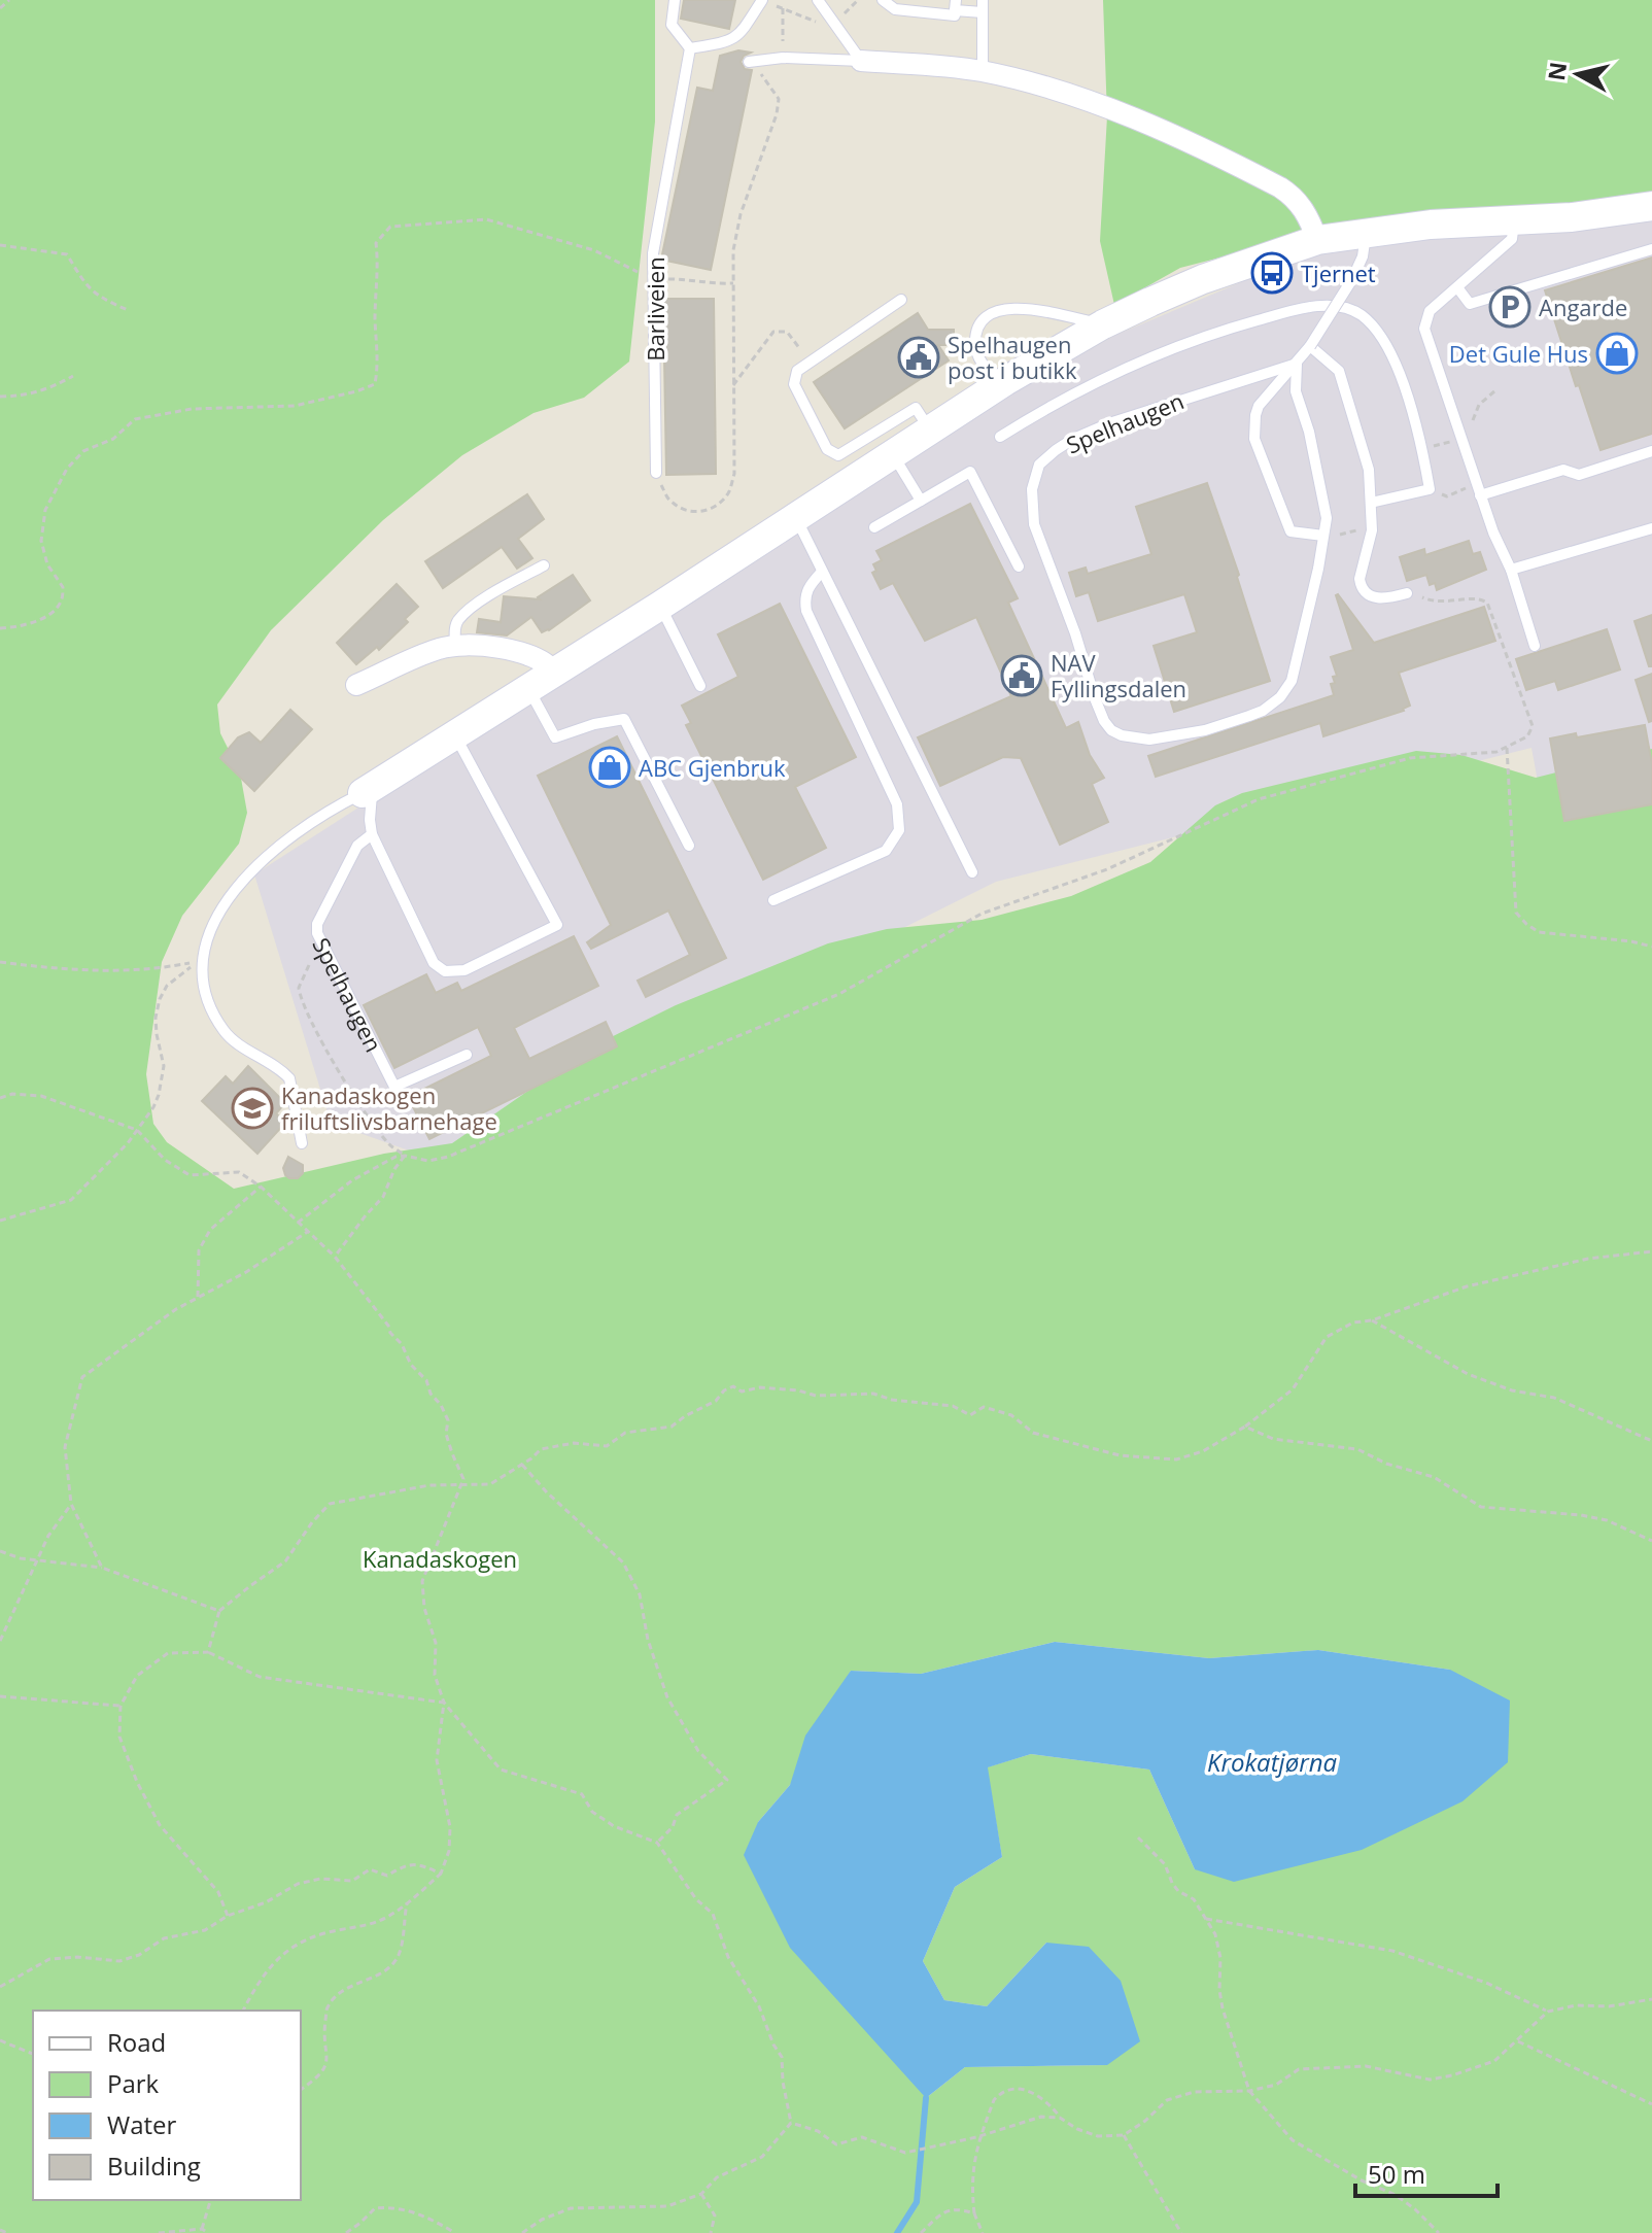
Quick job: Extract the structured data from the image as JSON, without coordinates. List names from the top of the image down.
{
  "streets": {
    "lane": ["Barliveien", "Spelhaugen"]
  },
  "water": ["Krokatjørna"],
  "parks": ["Kanadaskogen"],
  "places": {
    "bus stop": ["Tjernet"],
    "parking": ["Angarde"],
    "shop": ["Det Gule Hus", "ABC Gjenbruk"],
    "public building": ["Spelhaugen post i butikk", "NAV Fyllingsdalen"],
    "school or university": ["Kanadaskogen friluftslivsbarnehage"]
  },
  "legend": [
    "Road",
    "Park",
    "Water",
    "Building"
  ],
  "scale_bar": "50 m",
  "north": "left"
}
